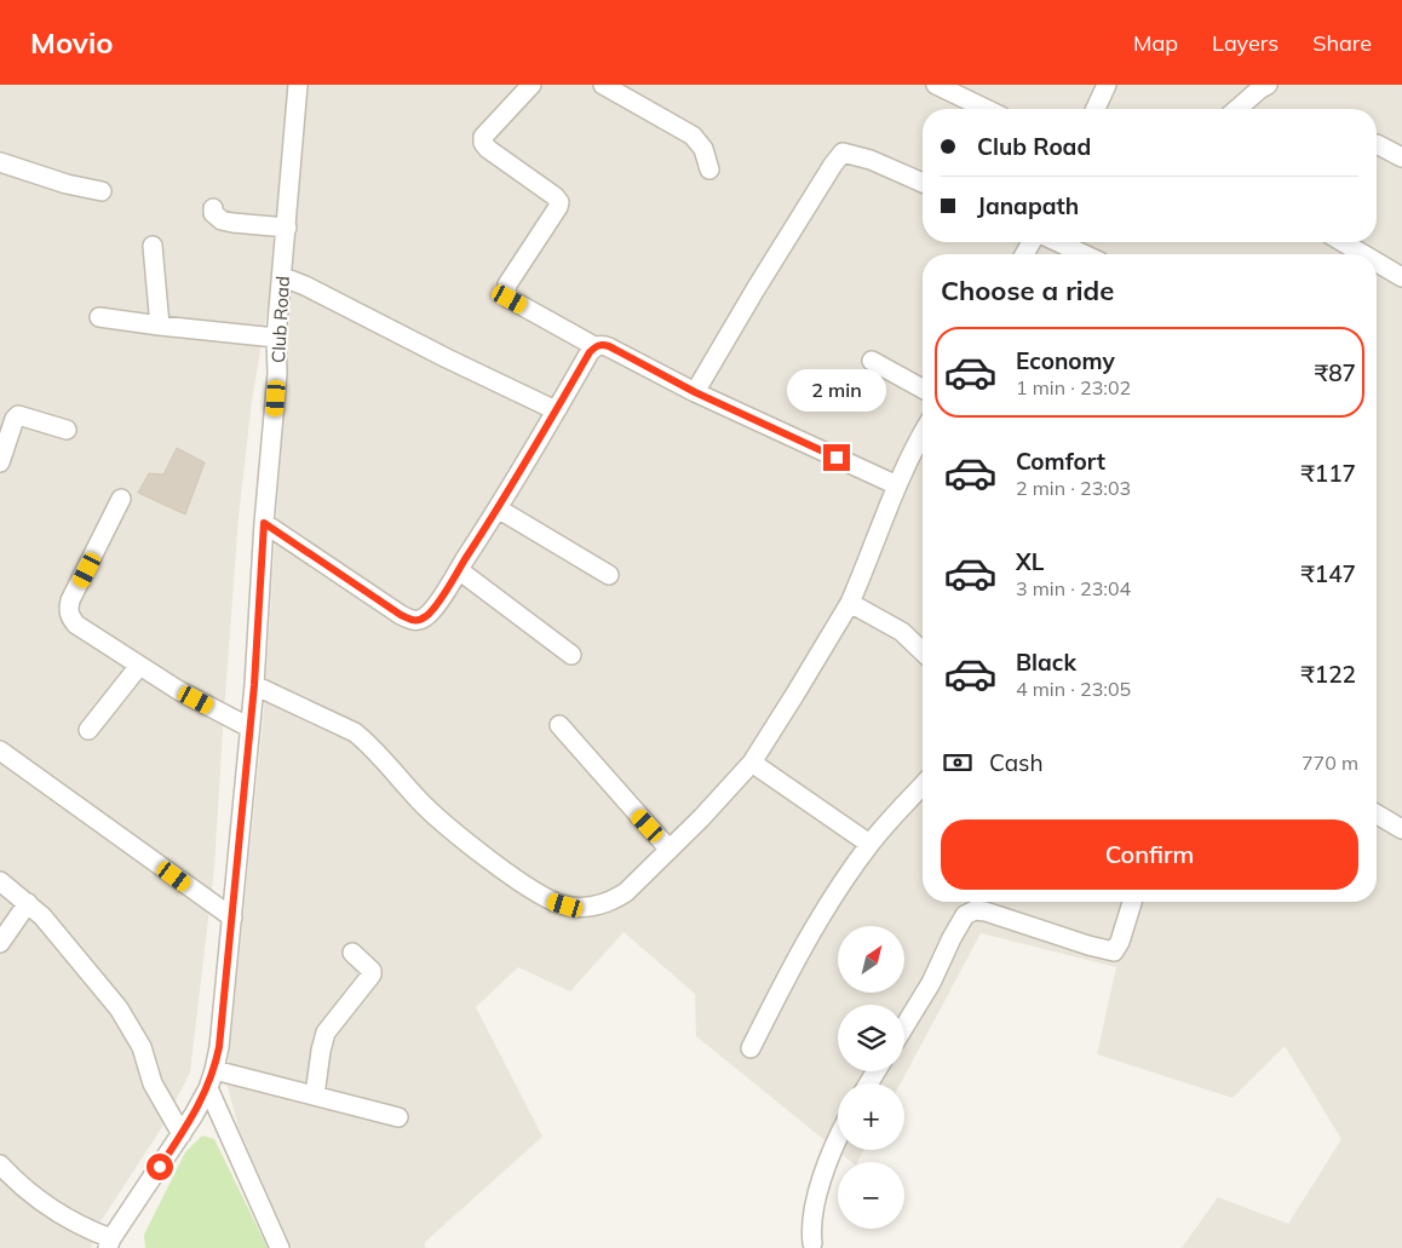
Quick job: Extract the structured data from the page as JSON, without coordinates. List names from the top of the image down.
{
  "streets": {
    "street": ["Club Road"]
  },
  "north": "top right",
  "page": {
    "header": "Movio",
    "nav": ["Map", "Layers", "Share"],
    "banner": ["Club Road", "Janapath"],
    "heading": "Choose a ride",
    "list": [
      {
        "name": "Economy",
        "note": "1 min · 23:02",
        "value": "₹87"
      },
      {
        "name": "Comfort",
        "note": "2 min · 23:03",
        "value": "₹117"
      },
      {
        "name": "XL",
        "note": "3 min · 23:04",
        "value": "₹147"
      },
      {
        "name": "Black",
        "note": "4 min · 23:05",
        "value": "₹122"
      }
    ],
    "bubble": "2 min",
    "pay": ["Cash", "770 m"],
    "buttons": "Confirm",
    "map_buttons": ["+", "−"]
  }
}
